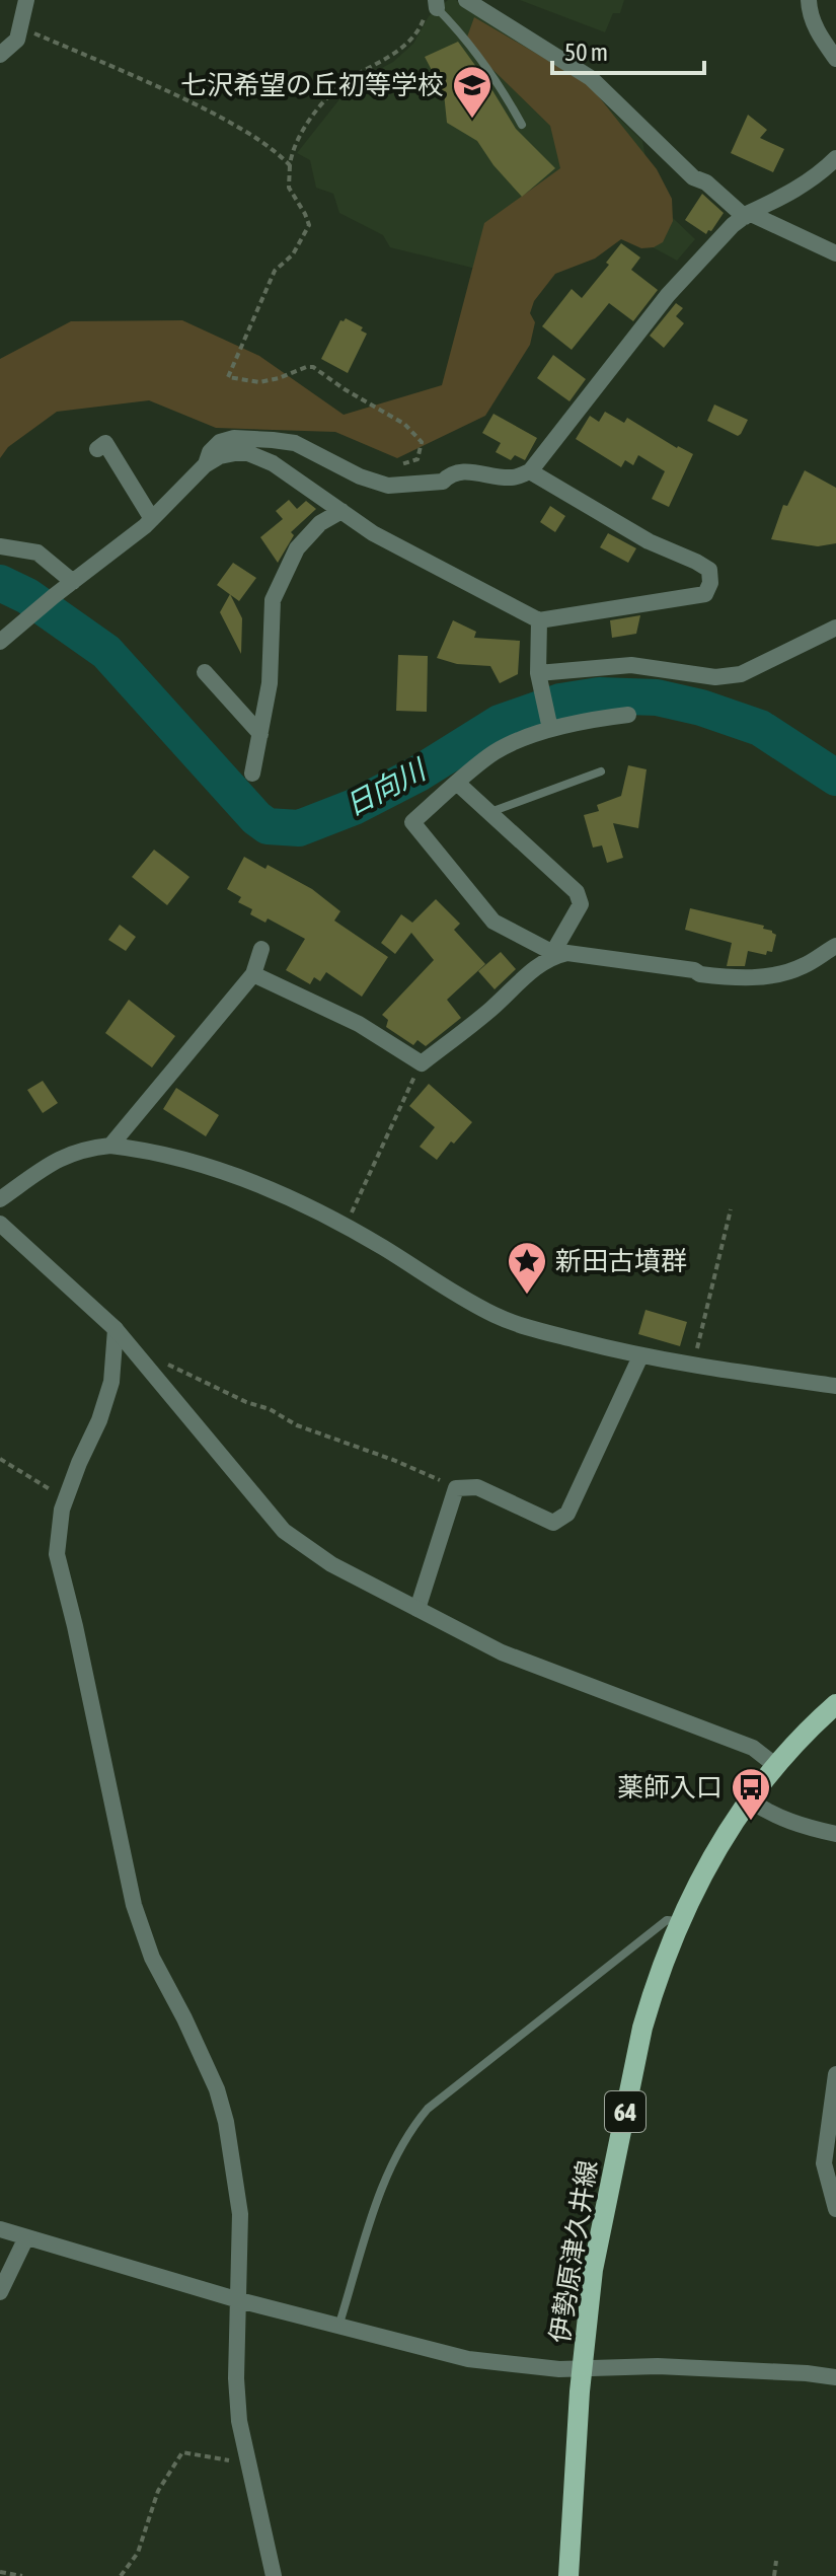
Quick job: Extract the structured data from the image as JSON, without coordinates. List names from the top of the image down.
{
  "streets": {
    "main road": ["64", "伊勢原津久井線"]
  },
  "water": ["日向川"],
  "places": {
    "school or university": ["七沢希望の丘初等学校"],
    "place": ["新田古墳群"],
    "bus stop": ["薬師入口"]
  },
  "scale_bar": "50 m"
}
